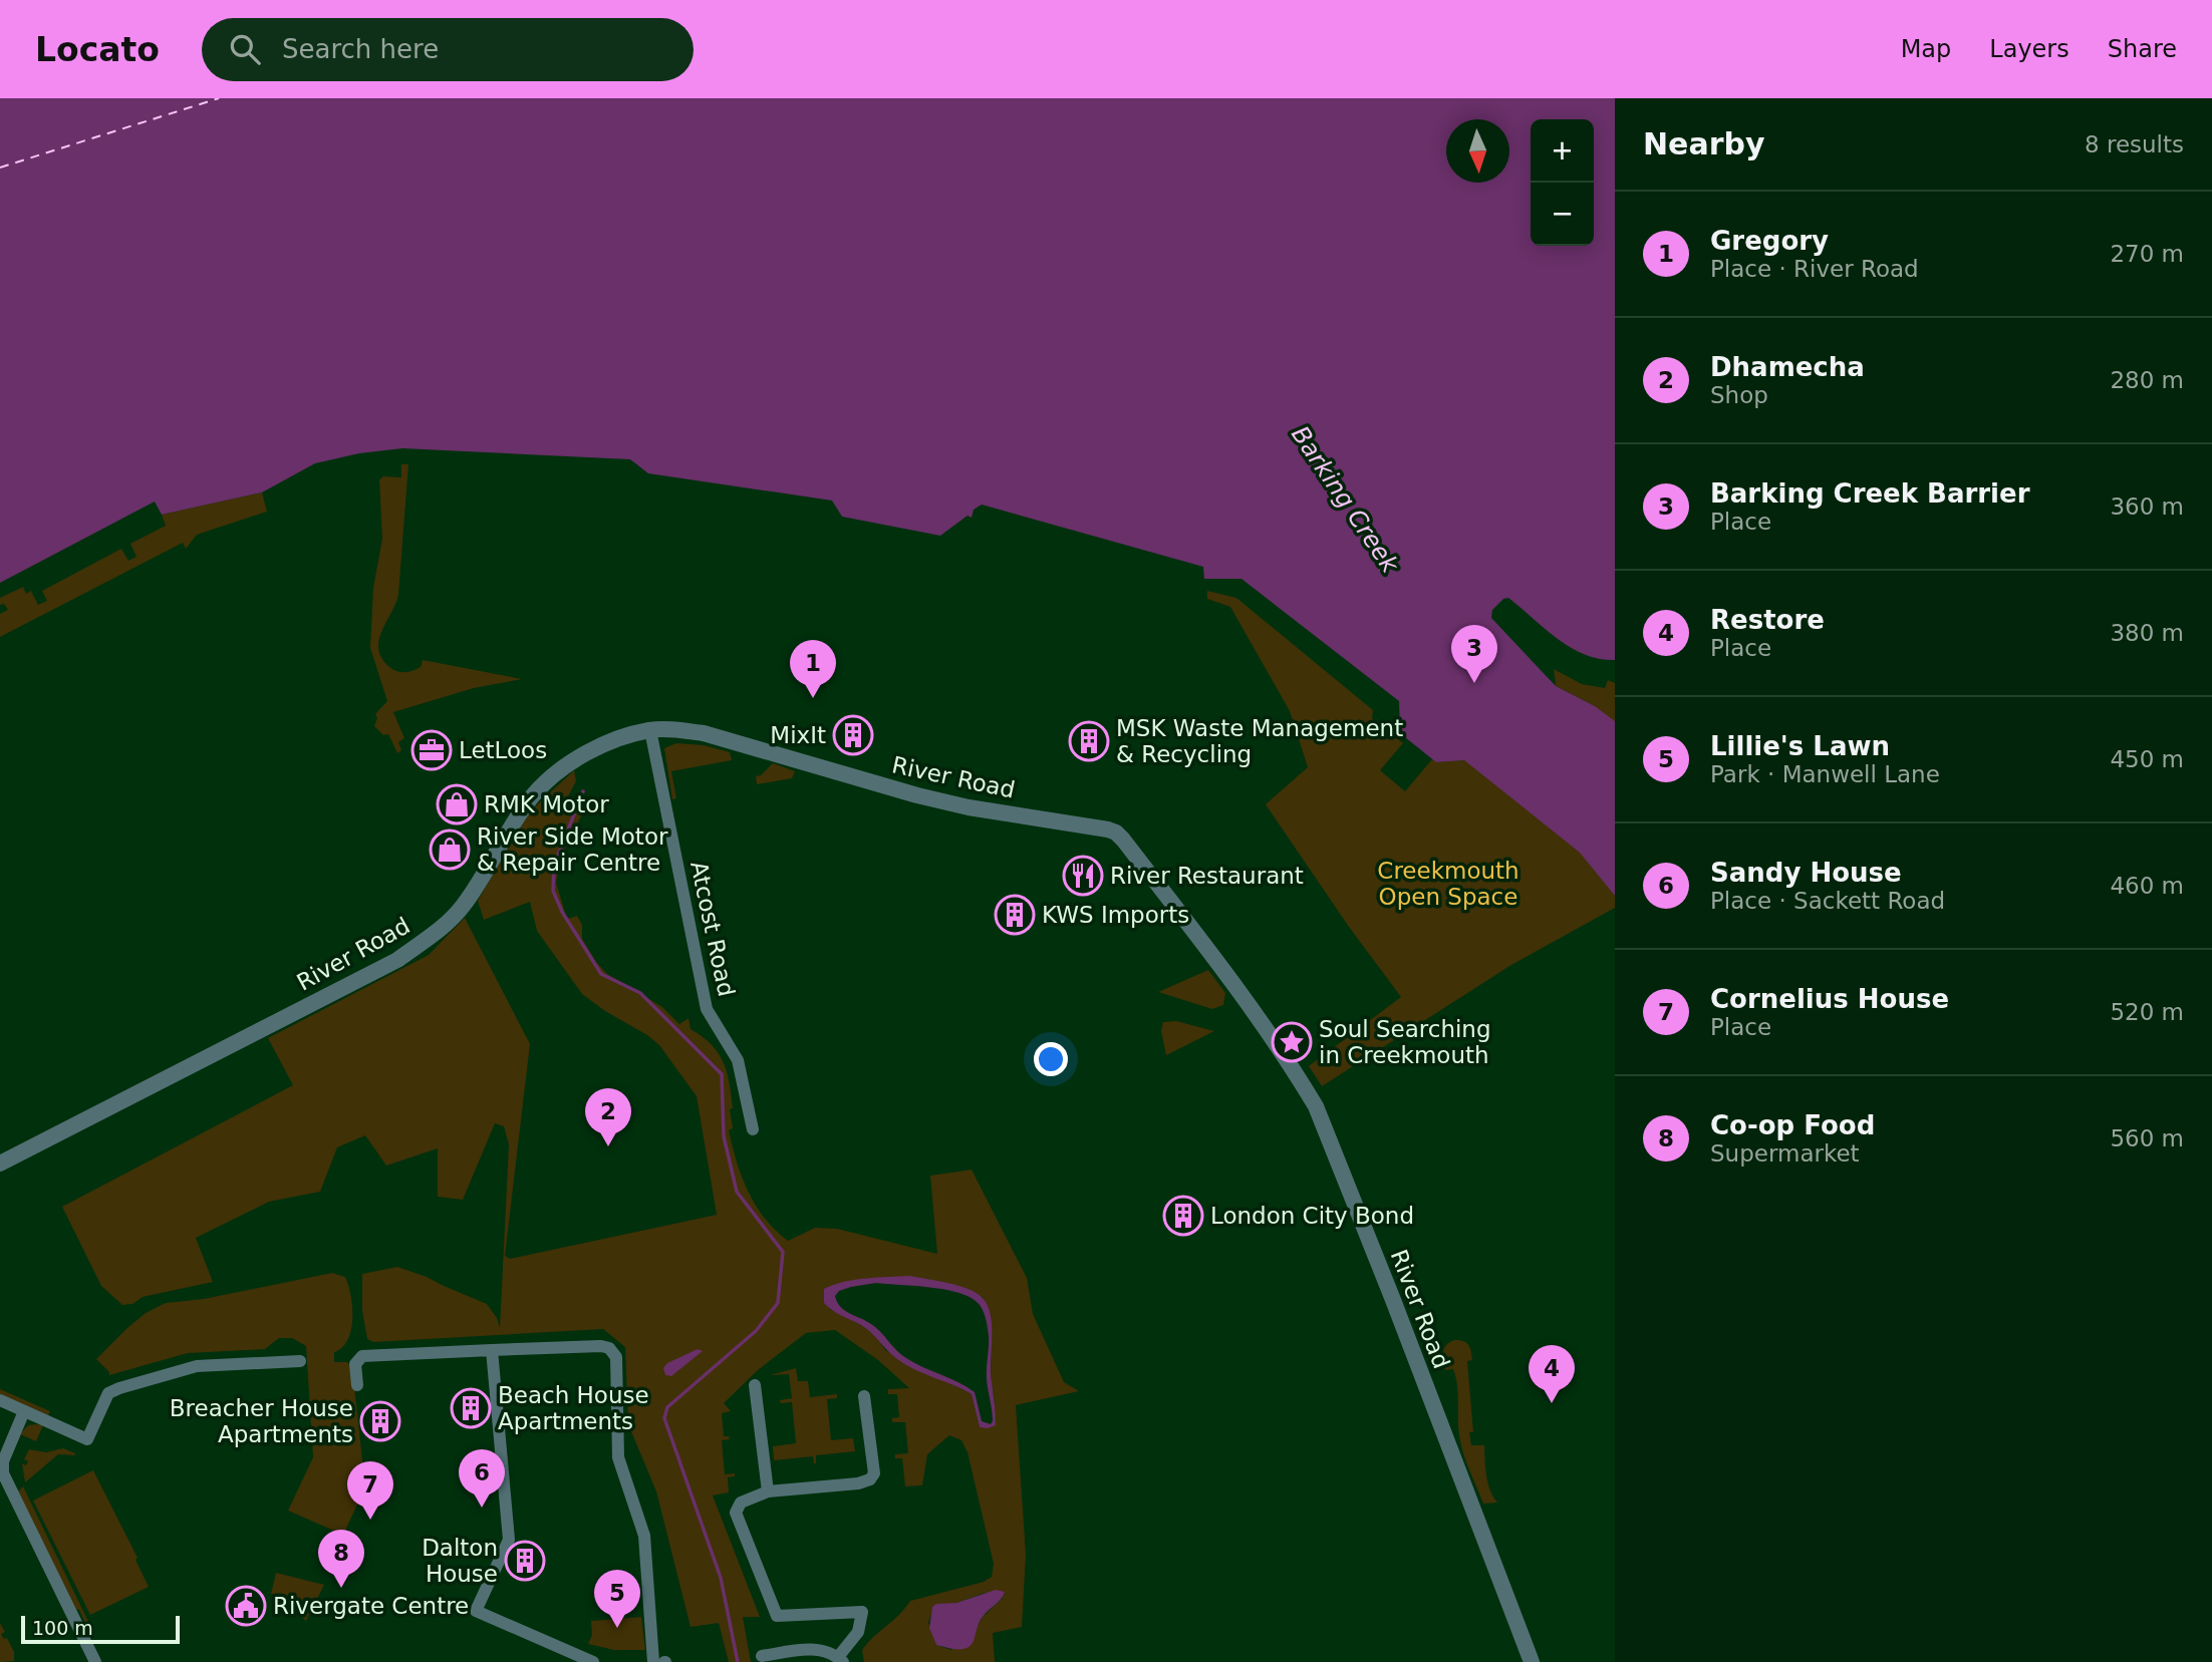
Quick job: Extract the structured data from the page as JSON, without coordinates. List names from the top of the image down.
{
  "streets": {
    "street": ["River Road", "Atcost Road"]
  },
  "crossings": [
    ["River Road", "Atcost Road"]
  ],
  "water": ["Barking Creek"],
  "parks": ["Creekmouth Open Space"],
  "places": {
    "building": [
      "MixIt",
      "MSK Waste Management & Recycling",
      "KWS Imports",
      "London City Bond",
      "Beach House Apartments",
      "Breacher House Apartments",
      "Dalton House"
    ],
    "office": ["LetLoos"],
    "shop": ["RMK Motor", "River Side Motor & Repair Centre"],
    "restaurant": ["River Restaurant"],
    "place": ["Soul Searching in Creekmouth"],
    "public building": ["Rivergate Centre"]
  },
  "scale_bar": "100 m",
  "north": "bottom",
  "page": {
    "header": "Locato",
    "search": "Search here",
    "nav": ["Map", "Layers", "Share"],
    "heading": ["Nearby", "8 results"],
    "map_buttons": ["+", "−"],
    "list": [
      {
        "mark": "1",
        "name": "Gregory",
        "note": "Place · River Road",
        "value": "270 m"
      },
      {
        "mark": "2",
        "name": "Dhamecha",
        "note": "Shop",
        "value": "280 m"
      },
      {
        "mark": "3",
        "name": "Barking Creek Barrier",
        "note": "Place",
        "value": "360 m"
      },
      {
        "mark": "4",
        "name": "Restore",
        "note": "Place",
        "value": "380 m"
      },
      {
        "mark": "5",
        "name": "Lillie's Lawn",
        "note": "Park · Manwell Lane",
        "value": "450 m"
      },
      {
        "mark": "6",
        "name": "Sandy House",
        "note": "Place · Sackett Road",
        "value": "460 m"
      },
      {
        "mark": "7",
        "name": "Cornelius House",
        "note": "Place",
        "value": "520 m"
      },
      {
        "mark": "8",
        "name": "Co-op Food",
        "note": "Supermarket",
        "value": "560 m"
      }
    ],
    "pins": [
      "3",
      "1",
      "2",
      "4",
      "6",
      "7",
      "8",
      "5"
    ],
    "scale": "100 m"
  }
}
